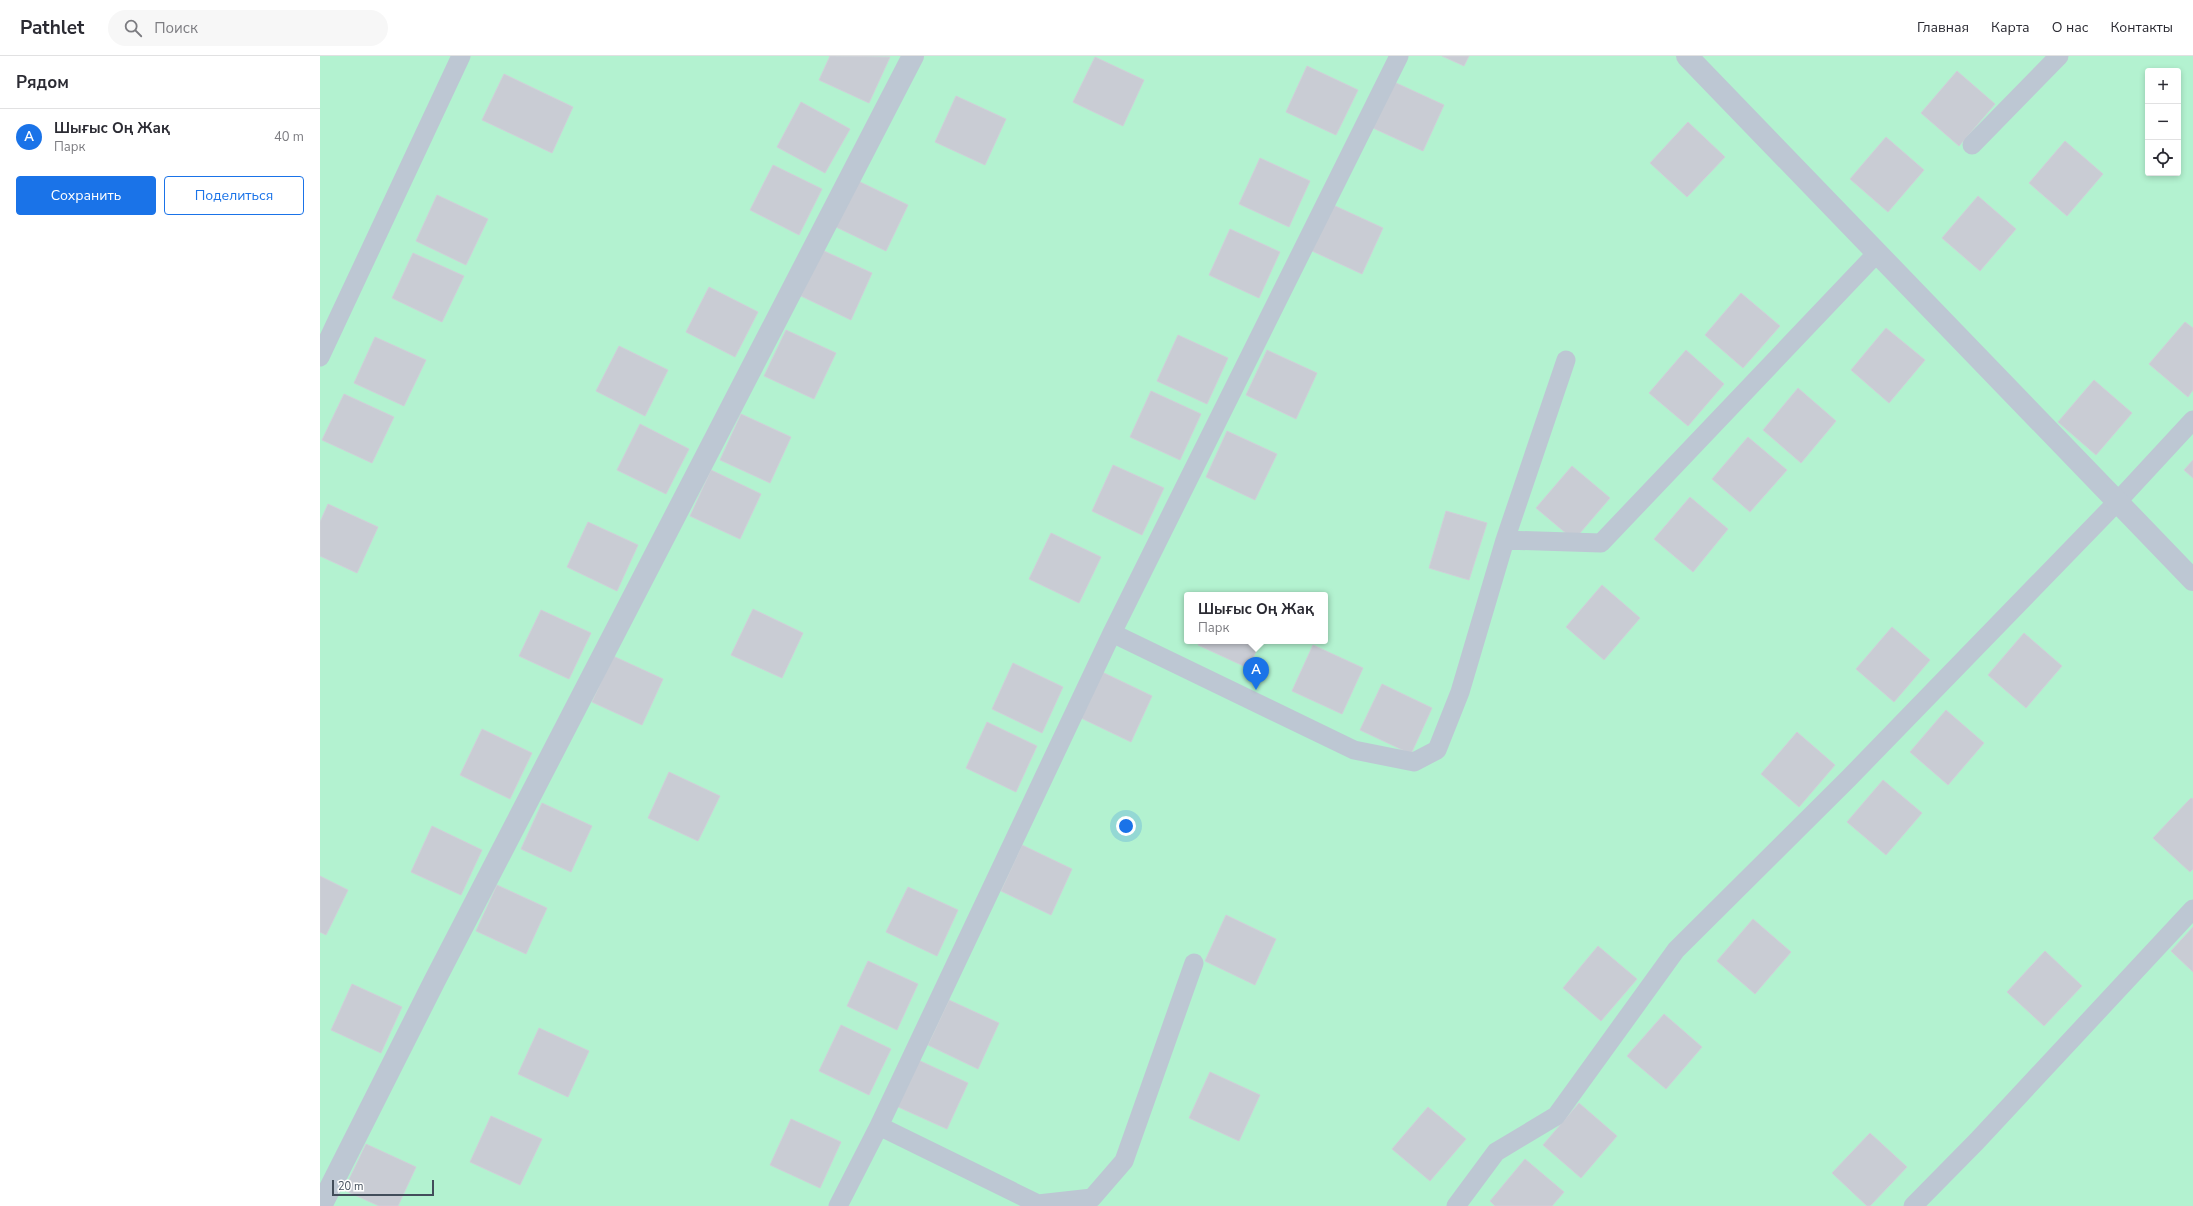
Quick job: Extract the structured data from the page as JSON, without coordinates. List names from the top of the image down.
{
  "scale_bar": "20 m",
  "page": {
    "header": "Pathlet",
    "search": "Поиск",
    "nav": [
      "Главная",
      "Карта",
      "О нас",
      "Контакты"
    ],
    "heading": "Рядом",
    "map_buttons": ["+", "−"],
    "list": [
      {
        "mark": "A",
        "name": "Шығыс Оң Жақ",
        "note": "Парк",
        "value": "40 m"
      }
    ],
    "buttons": ["Сохранить", "Поделиться"],
    "popup": ["Шығыс Оң Жақ", "Парк"],
    "pins": "A",
    "scale": "20 m"
  }
}
